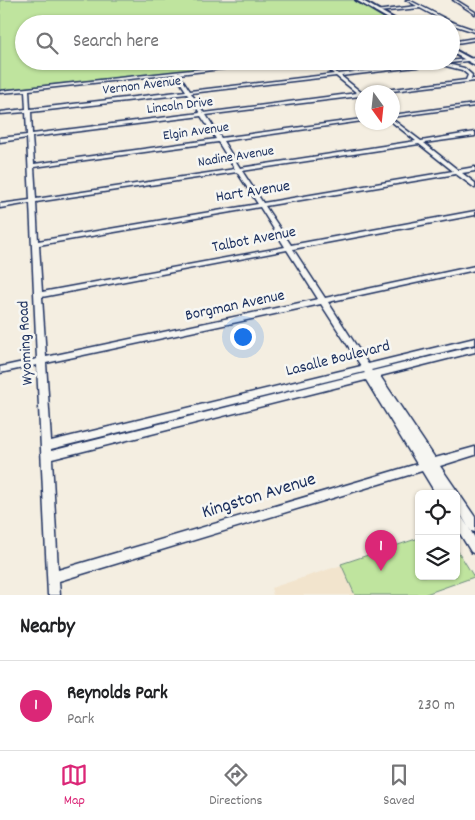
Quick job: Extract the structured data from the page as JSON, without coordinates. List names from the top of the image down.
{
  "streets": {
    "street": [
      "Vernon Avenue",
      "Lincoln Drive",
      "Elgin Avenue",
      "Nadine Avenue",
      "Hart Avenue",
      "Talbot Avenue",
      "Borgman Avenue",
      "Wyoming Road",
      "Lasalle Boulevard",
      "Kingston Avenue"
    ]
  },
  "crossings": [
    ["Vernon Avenue", "Wyoming Road"],
    ["Lincoln Drive", "Wyoming Road"],
    ["Elgin Avenue", "Wyoming Road"],
    ["Nadine Avenue", "Wyoming Road"],
    ["Hart Avenue", "Wyoming Road"],
    ["Talbot Avenue", "Wyoming Road"],
    ["Borgman Avenue", "Wyoming Road"],
    ["Wyoming Road", "Lasalle Boulevard"],
    ["Wyoming Road", "Kingston Avenue"]
  ],
  "north": "bottom",
  "page": {
    "search": "Search here",
    "pins": "1",
    "heading": "Nearby",
    "list": [
      {
        "mark": "1",
        "name": "Reynolds Park",
        "note": "Park",
        "value": "230 m"
      }
    ],
    "nav": ["Map", "Directions", "Saved"]
  }
}
